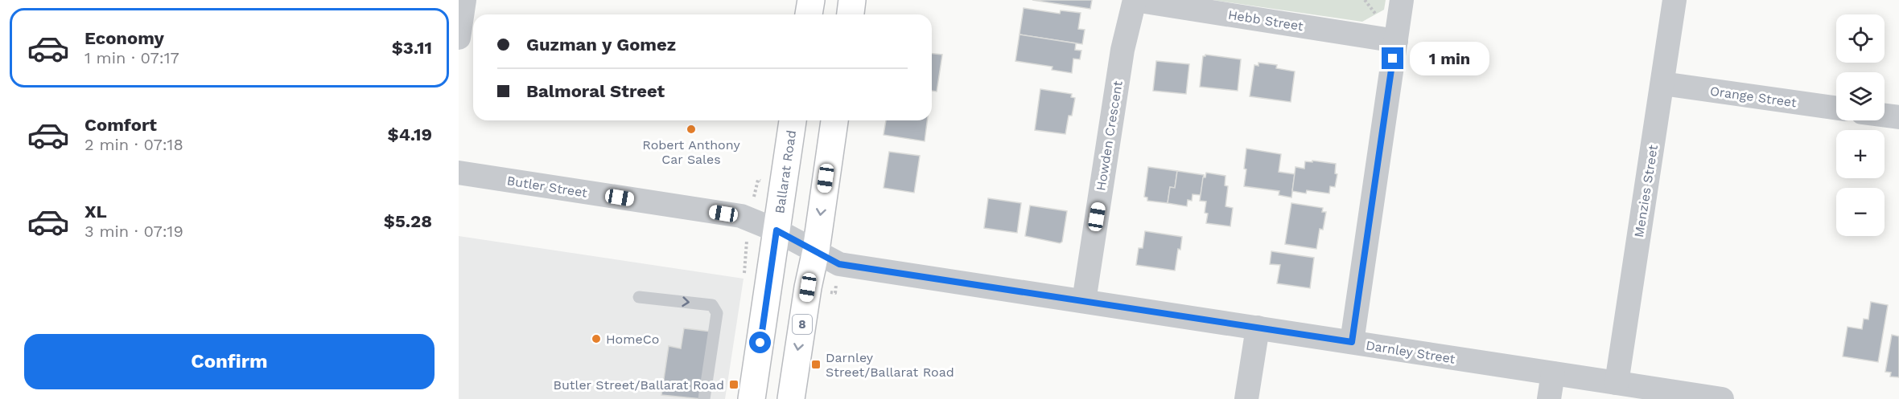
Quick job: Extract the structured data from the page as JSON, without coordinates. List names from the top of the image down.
{
  "streets": {
    "highway": ["Ballarat Road", "8"],
    "street": [
      "Hebb Street",
      "Orange Street",
      "Howden Crescent",
      "Butler Street",
      "Menzies Street",
      "Darnley Street"
    ]
  },
  "crossings": [
    ["Hebb Street", "Howden Crescent"],
    ["Orange Street", "Menzies Street"],
    ["Howden Crescent", "Darnley Street"],
    ["Ballarat Road", "Butler Street"],
    ["Butler Street", "8"],
    ["Butler Street", "Darnley Street"],
    ["Menzies Street", "Darnley Street"],
    ["8", "Darnley Street"]
  ],
  "places": {
    "other": ["Robert Anthony Car Sales", "HomeCo"],
    "transit": ["Darnley Street/Ballarat Road", "Butler Street/Ballarat Road"]
  },
  "page": {
    "list": [
      {
        "name": "Economy",
        "note": "1 min · 07:17",
        "value": "$3.11"
      },
      {
        "name": "Comfort",
        "note": "2 min · 07:18",
        "value": "$4.19"
      },
      {
        "name": "XL",
        "note": "3 min · 07:19",
        "value": "$5.28"
      }
    ],
    "map_buttons": ["+", "−"],
    "banner": ["Guzman y Gomez", "Balmoral Street"],
    "bubble": "1 min",
    "buttons": "Confirm"
  }
}
